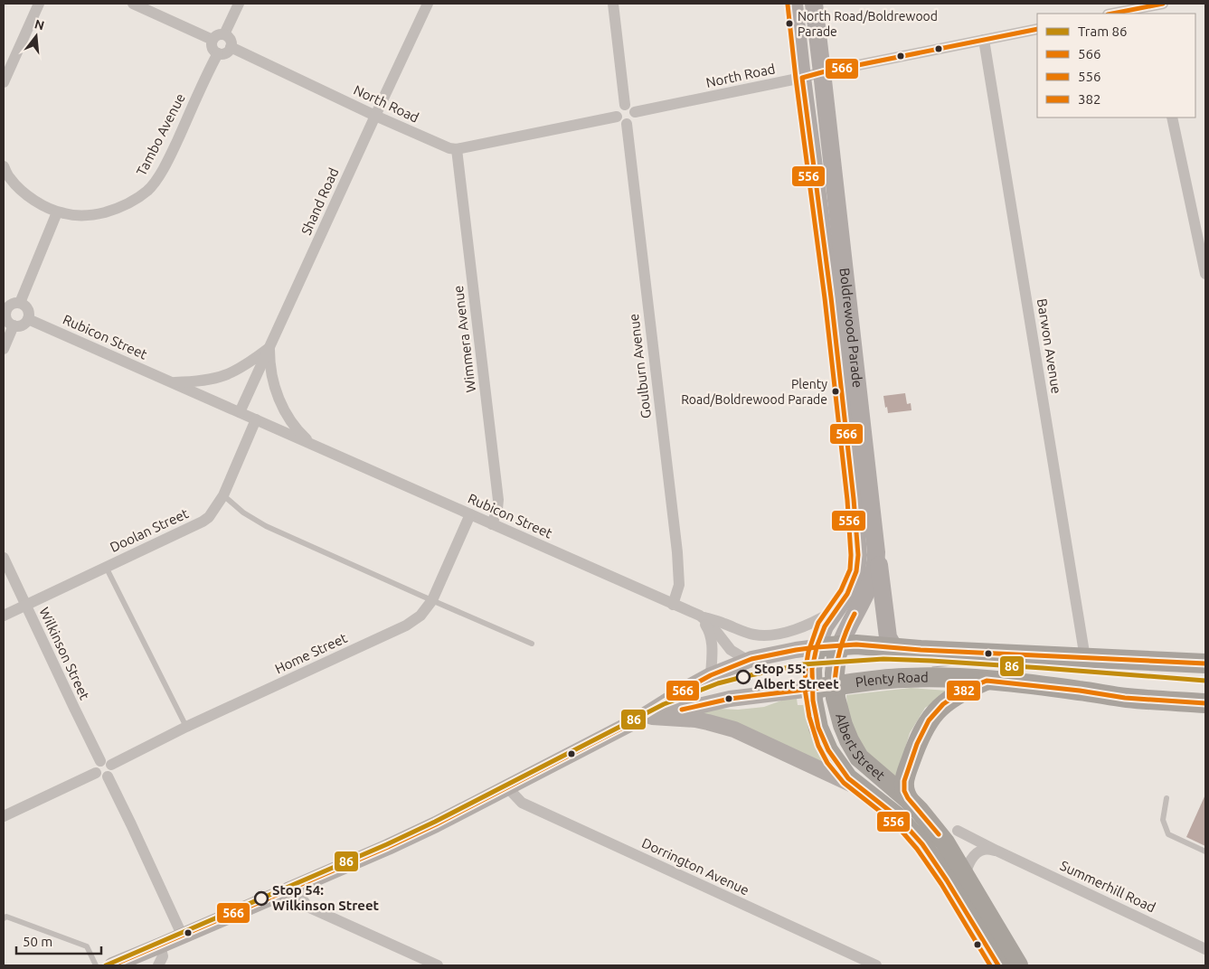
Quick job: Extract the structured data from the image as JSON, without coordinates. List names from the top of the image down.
{
  "streets": {
    "highway": ["Plenty Road", "Albert Street"],
    "main road": ["Boldrewood Parade"],
    "street": [
      "North Road",
      "Tambo Avenue",
      "Shand Road",
      "Rubicon Street",
      "Wimmera Avenue",
      "Barwon Avenue",
      "Goulburn Avenue",
      "Doolan Street",
      "Wilkinson Street",
      "Home Street",
      "Dorrington Avenue",
      "Summerhill Road"
    ]
  },
  "crossings": [
    ["North Road", "Tambo Avenue"],
    ["North Road", "Shand Road"],
    ["North Road", "Boldrewood Parade"],
    ["North Road", "Wimmera Avenue"],
    ["North Road", "Barwon Avenue"],
    ["North Road", "Goulburn Avenue"],
    ["Shand Road", "Rubicon Street"],
    ["Boldrewood Parade", "Rubicon Street"],
    ["Boldrewood Parade", "Plenty Road"],
    ["Boldrewood Parade", "Albert Street"],
    ["Rubicon Street", "Wimmera Avenue"],
    ["Rubicon Street", "Goulburn Avenue"],
    ["Rubicon Street", "Doolan Street"],
    ["Rubicon Street", "Home Street"],
    ["Rubicon Street", "Plenty Road"],
    ["Barwon Avenue", "Plenty Road"],
    ["Doolan Street", "Wilkinson Street"],
    ["Wilkinson Street", "Home Street"],
    ["Plenty Road", "Albert Street"],
    ["Plenty Road", "Dorrington Avenue"]
  ],
  "places": [
    "North Road/Boldrewood Parade",
    "Plenty Road/Boldrewood Parade",
    "Stop 55: Albert Street",
    "Stop 54: Wilkinson Street"
  ],
  "lines": [
    "transit line 566",
    "transit line 556",
    "transit line 382",
    "tram line 86"
  ],
  "legend": [
    "Tram 86",
    "566",
    "556",
    "382"
  ],
  "scale_bar": "50 m",
  "north": "top"
}
